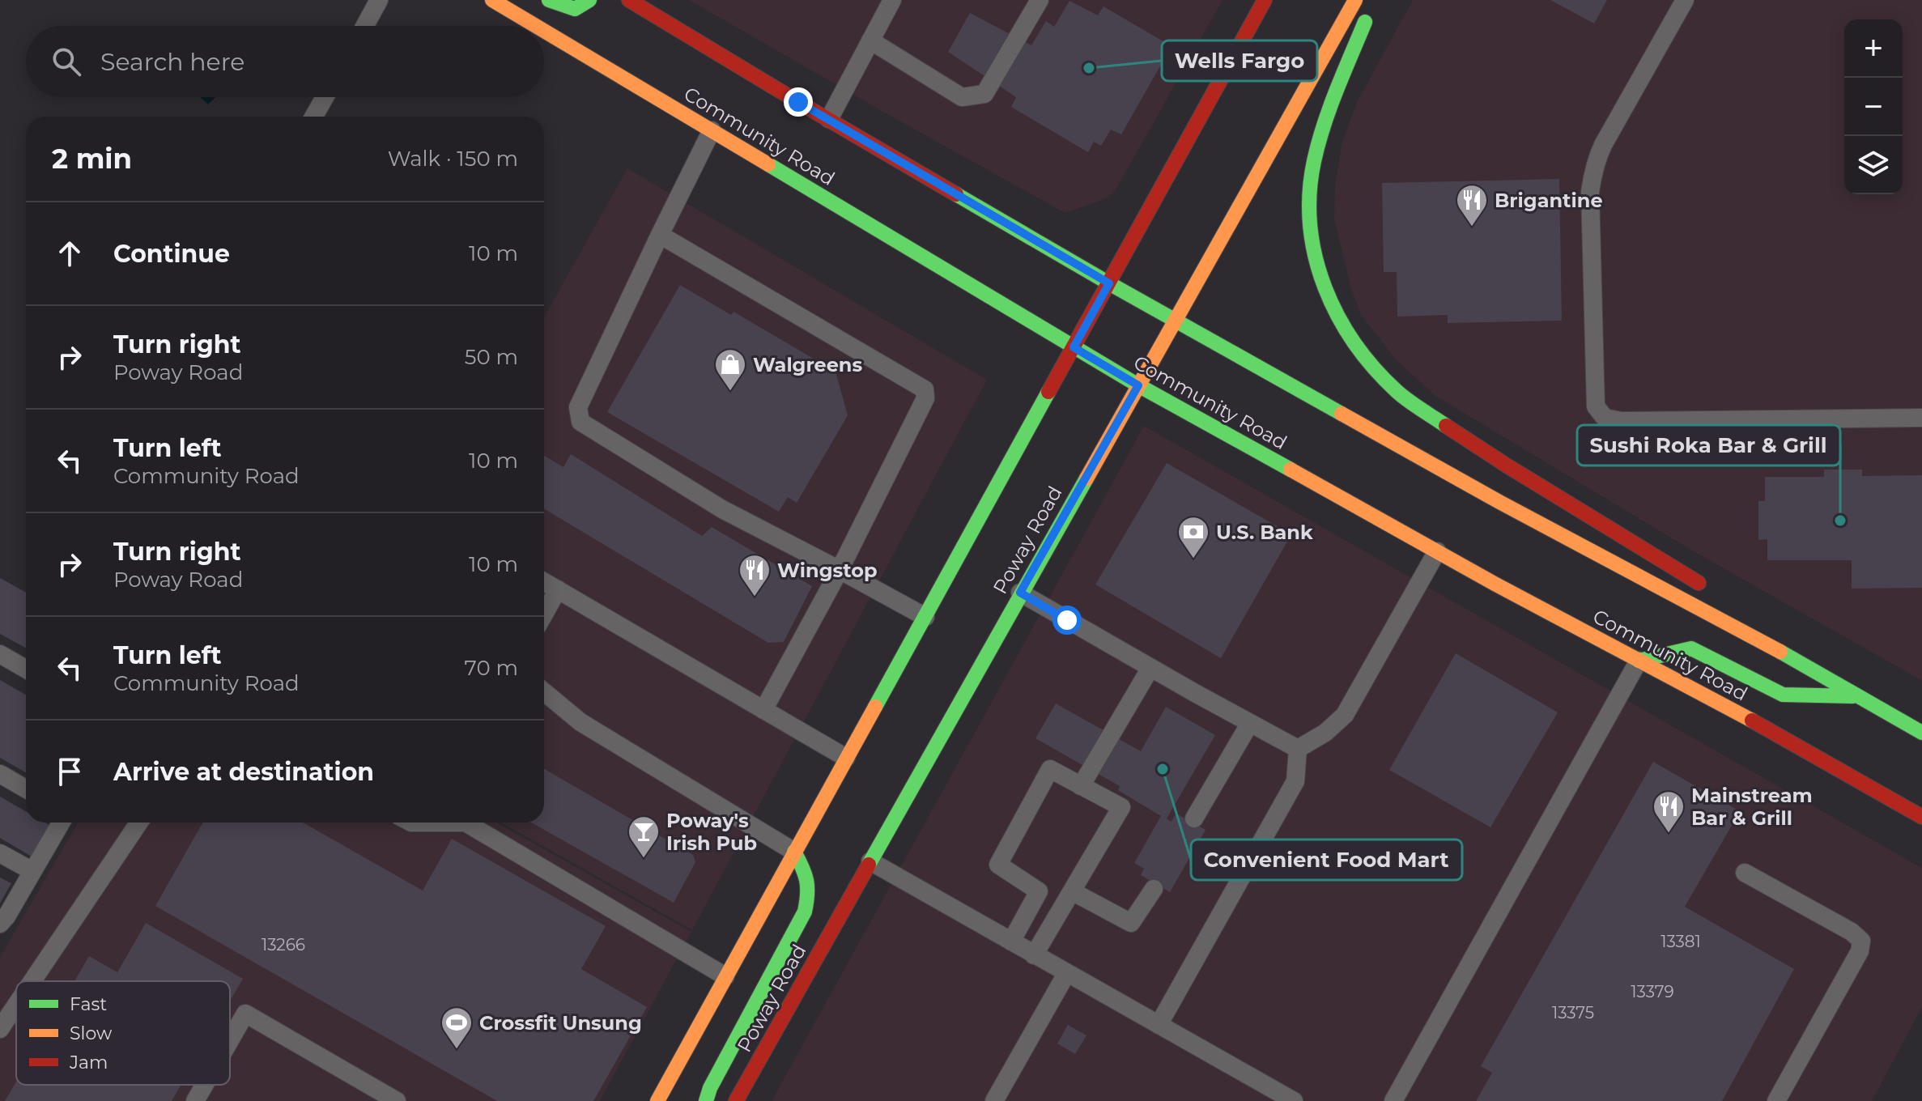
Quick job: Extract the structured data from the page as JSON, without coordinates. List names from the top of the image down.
{
  "streets": {
    "main road": ["Community Road", "Poway Road"]
  },
  "crossings": [
    ["Community Road", "Poway Road"]
  ],
  "places": {
    "other": ["Wells Fargo", "Sushi Roka Bar & Grill", "Convenient Food Mart"],
    "restaurant": ["Brigantine", "Wingstop", "Mainstream Bar & Grill"],
    "shop": ["Walgreens"],
    "bank": ["U.S. Bank"],
    "bar": ["Poway's Irish Pub"],
    "sports": ["Crossfit Unsung"]
  },
  "house_numbers": [
    "13381",
    "13266",
    "13379",
    "13375"
  ],
  "legend": ["Fast", "Slow", "Jam"],
  "page": {
    "map_buttons": ["+", "−"],
    "search": "Search here",
    "heading": ["2 min", "Walk · 150 m"],
    "list": [
      ["Continue", "10 m"],
      ["Turn right", "Poway Road", "50 m"],
      ["Turn left", "Community Road", "10 m"],
      ["Turn right", "Poway Road", "10 m"],
      ["Turn left", "Community Road", "70 m"],
      "Arrive at destination"
    ]
  }
}
